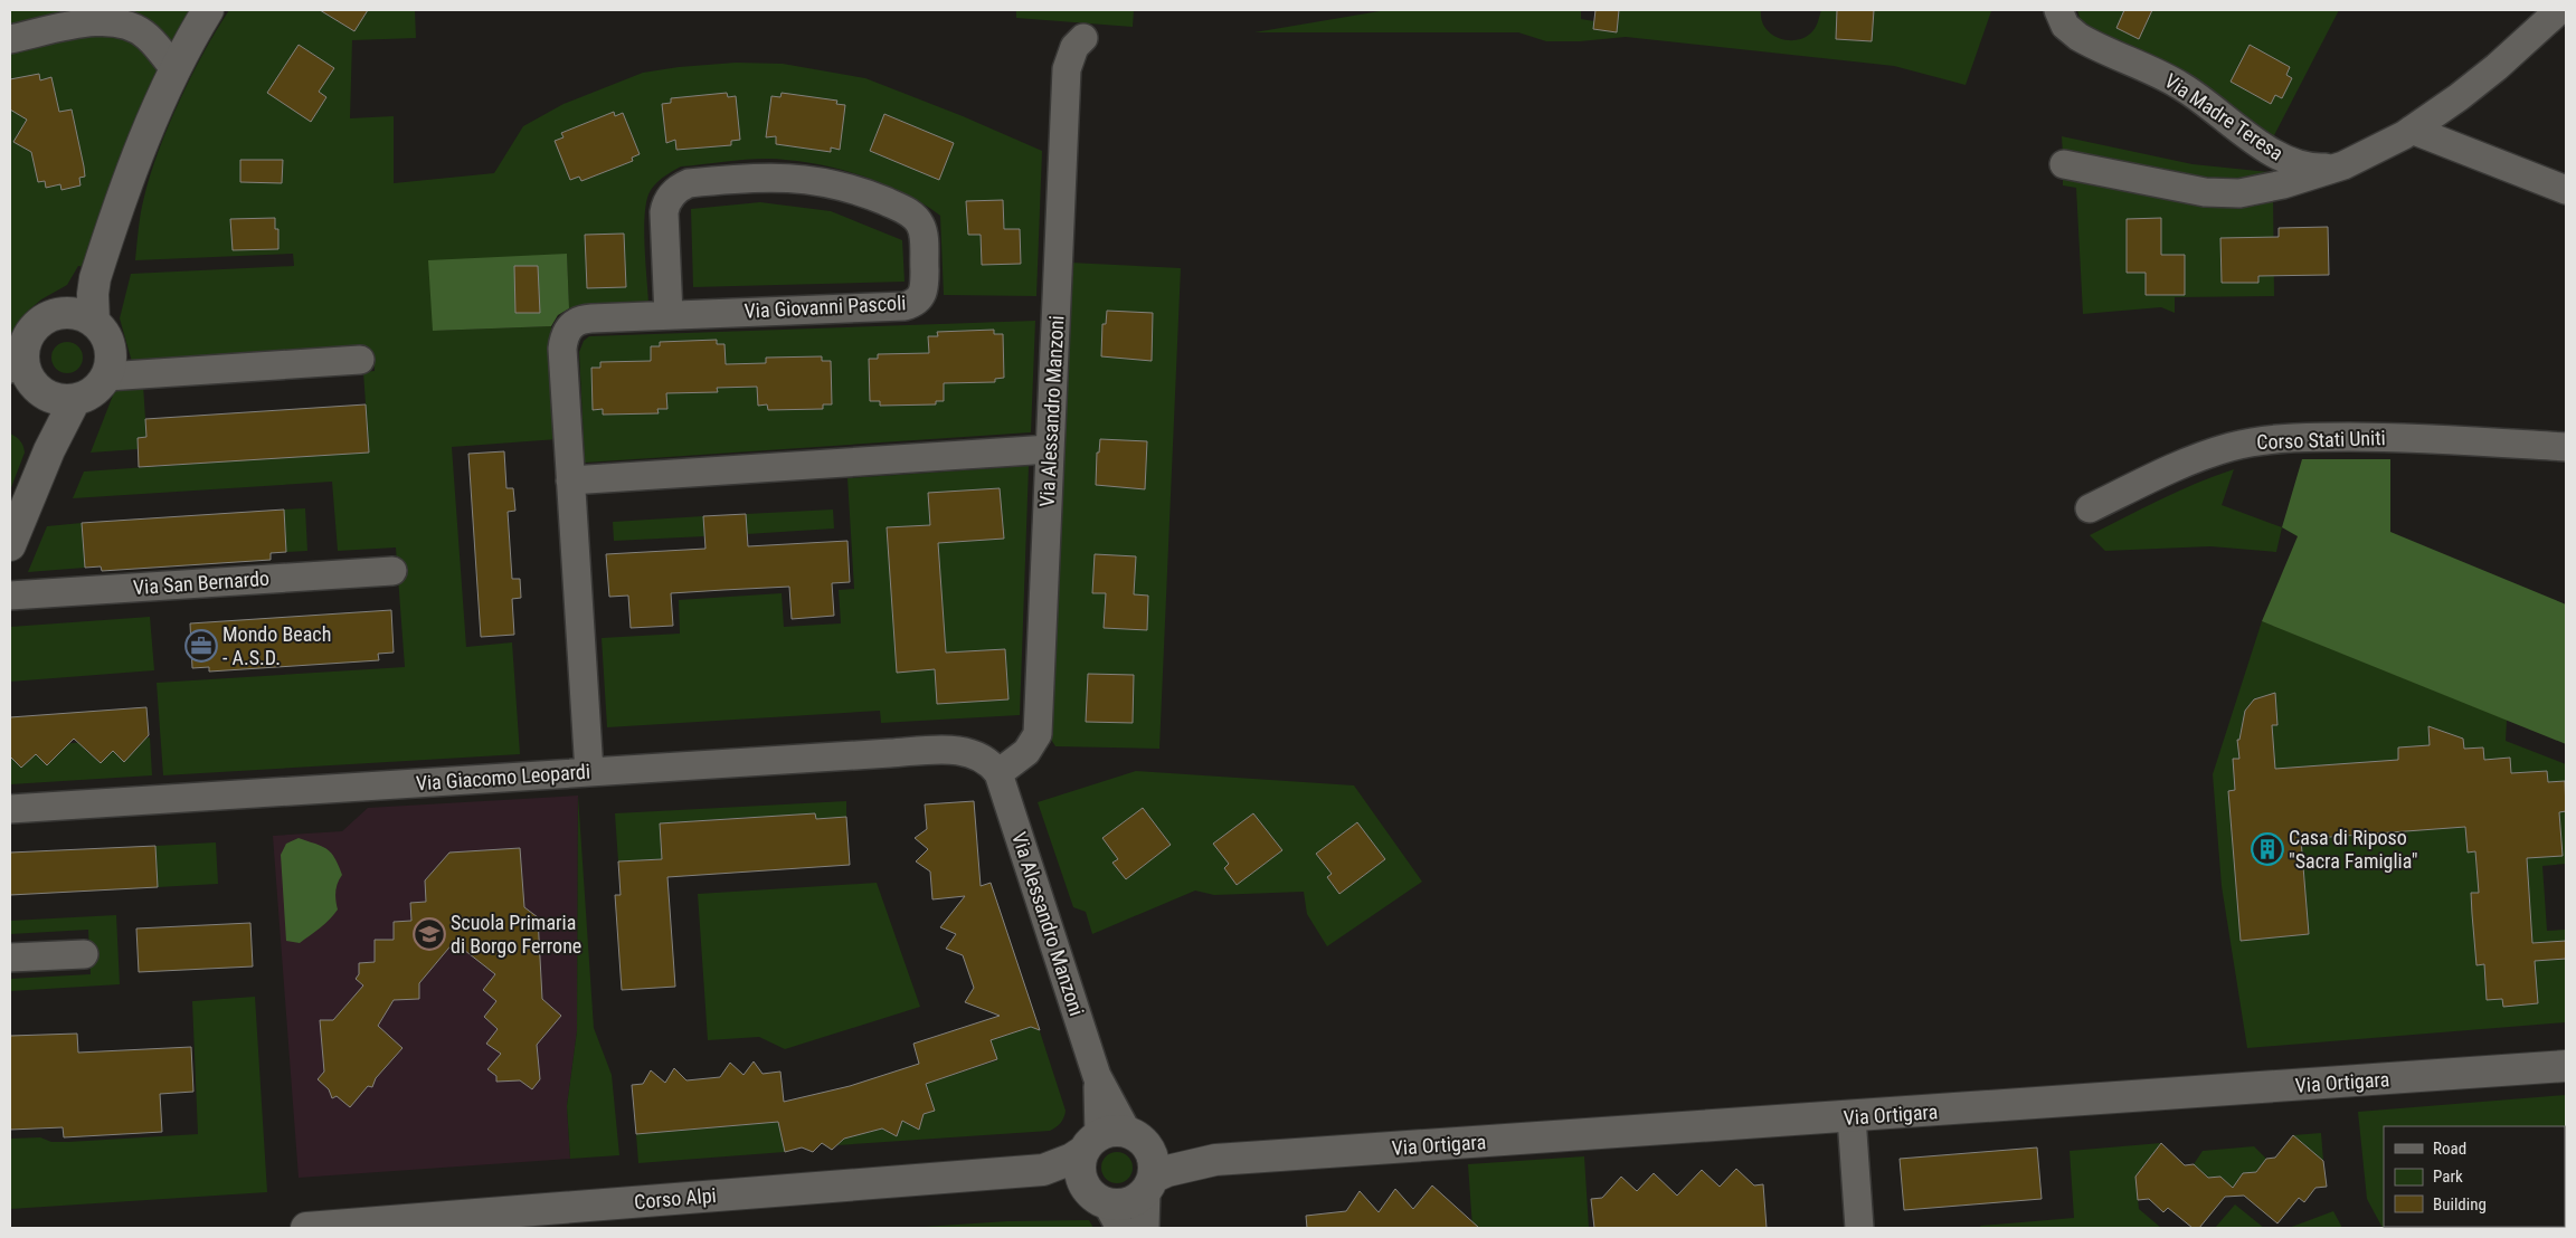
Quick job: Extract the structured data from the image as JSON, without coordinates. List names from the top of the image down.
{
  "streets": {
    "street": [
      "Via Madre Teresa",
      "Via Giovanni Pascoli",
      "Via Alessandro Manzoni",
      "Corso Stati Uniti",
      "Via San Bernardo",
      "Via Giacomo Leopardi",
      "Via Ortigara",
      "Corso Alpi"
    ]
  },
  "crossings": [
    ["Via Giovanni Pascoli", "Via Giacomo Leopardi"],
    ["Via Alessandro Manzoni", "Via Giacomo Leopardi"],
    ["Via Alessandro Manzoni", "Via Ortigara"],
    ["Via Alessandro Manzoni", "Corso Alpi"],
    ["Via Ortigara", "Corso Alpi"]
  ],
  "places": {
    "office": ["Mondo Beach - A.S.D."],
    "building": ["Casa di Riposo \"Sacra Famiglia\""],
    "school or university": ["Scuola Primaria di Borgo Ferrone"]
  },
  "legend": ["Road", "Park", "Building"]
}
